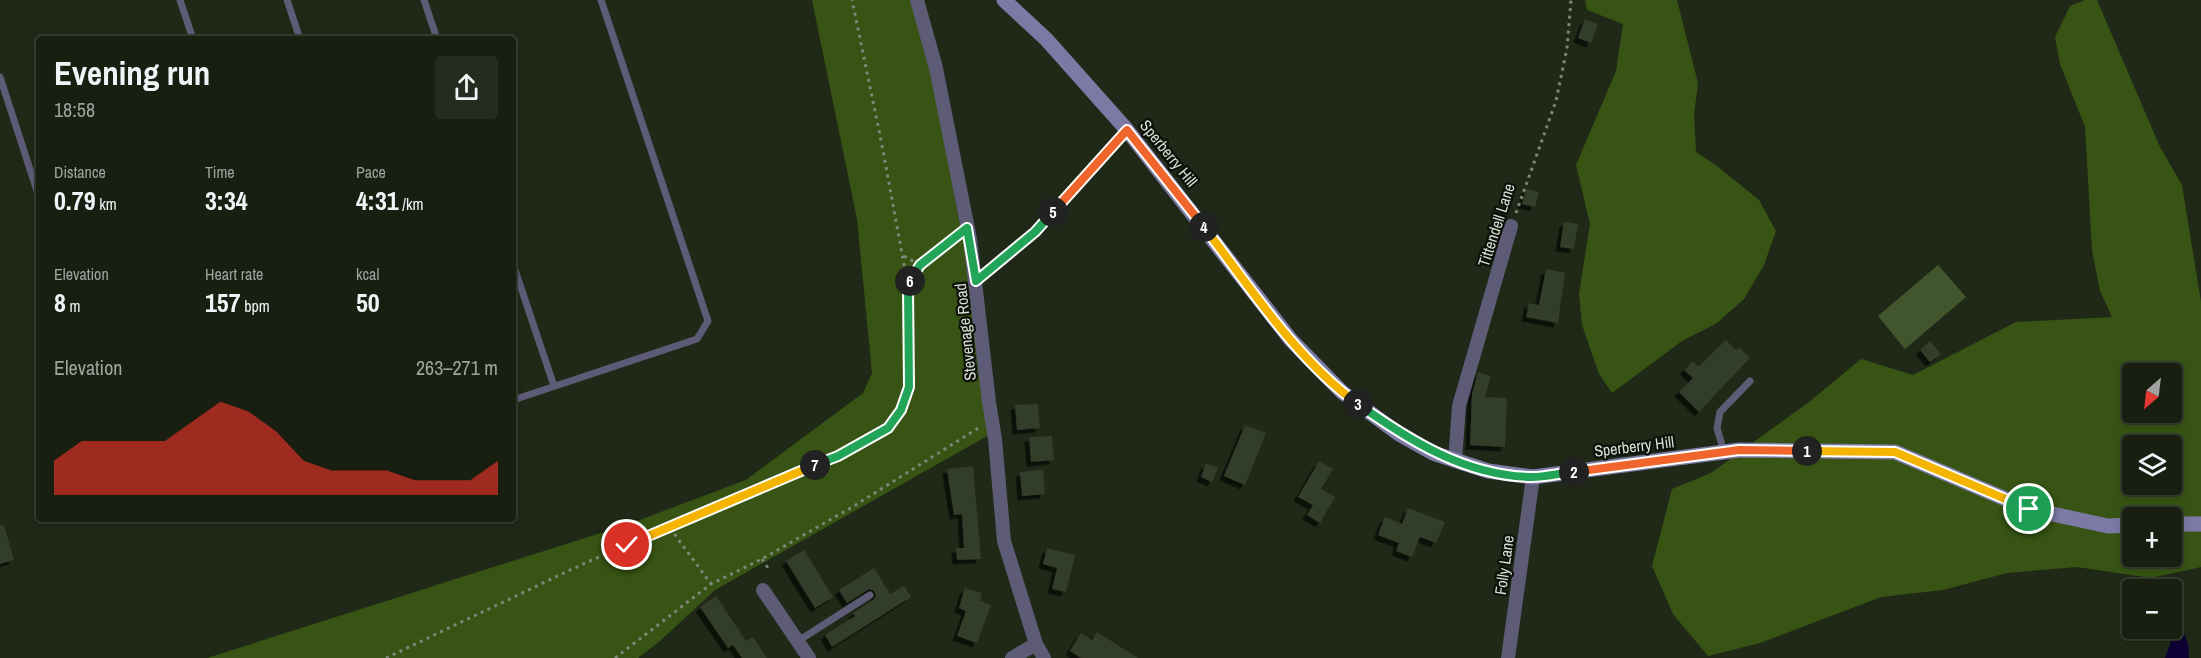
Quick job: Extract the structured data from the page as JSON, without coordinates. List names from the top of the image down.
{
  "streets": {
    "street": [
      "Sperberry Hill",
      "Tittendell Lane",
      "Stevenage Road",
      "Folly Lane"
    ]
  },
  "crossings": [
    ["Sperberry Hill", "Tittendell Lane"],
    ["Sperberry Hill", "Folly Lane"]
  ],
  "north": "bottom left",
  "page": {
    "heading": ["Evening run", "18:58"],
    "stats": [
      ["Distance", "0.79 km"],
      ["Time", "3:34"],
      ["Pace", "4:31 /km"],
      ["Elevation", "8 m"],
      ["Heart rate", "157 bpm"],
      ["kcal", "50"]
    ],
    "pins": [
      "5",
      "4",
      "6",
      "3",
      "1",
      "7",
      "2"
    ],
    "chart": ["Elevation", "263–271 m"],
    "map_buttons": ["+", "−"]
  }
}
